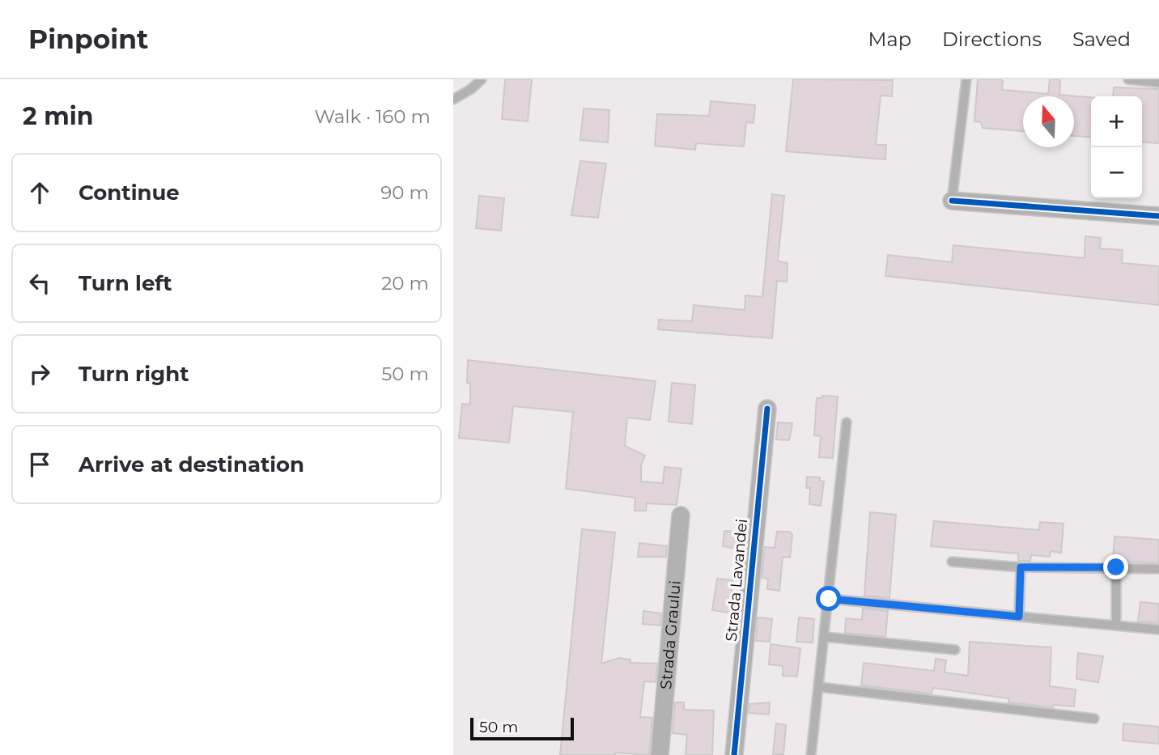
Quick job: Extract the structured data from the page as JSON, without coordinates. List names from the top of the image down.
{
  "streets": {
    "street": ["Strada Lavandei", "Strada Graului"]
  },
  "scale_bar": "50 m",
  "north": "top",
  "page": {
    "header": "Pinpoint",
    "nav": ["Map", "Directions", "Saved"],
    "heading": ["2 min", "Walk · 160 m"],
    "map_buttons": ["+", "−"],
    "list": [
      ["Continue", "90 m"],
      ["Turn left", "20 m"],
      ["Turn right", "50 m"],
      "Arrive at destination"
    ],
    "scale": "50 m"
  }
}
